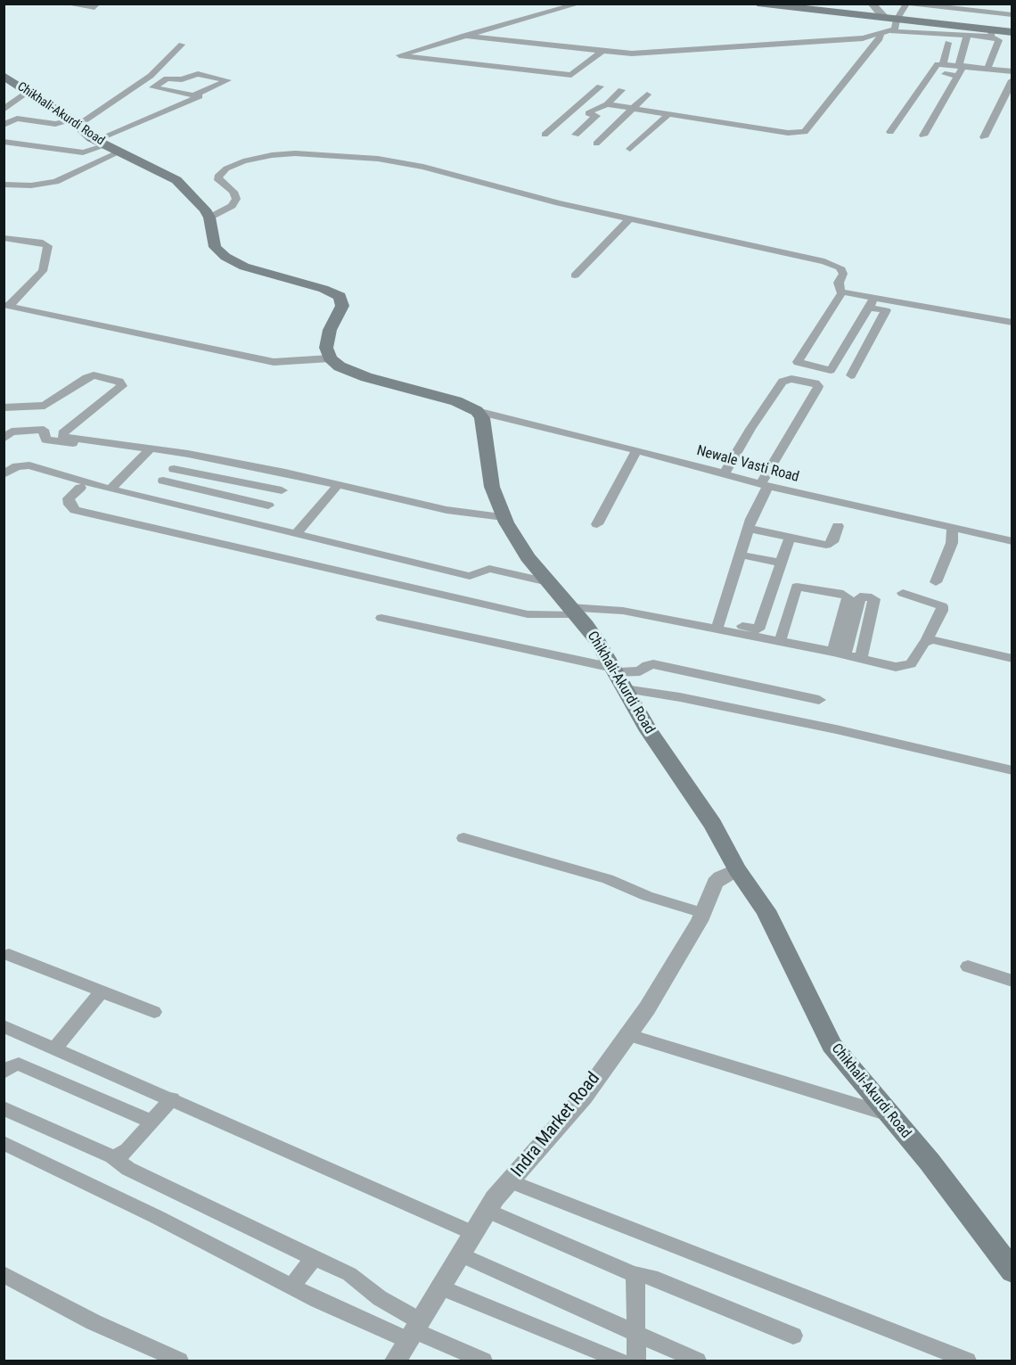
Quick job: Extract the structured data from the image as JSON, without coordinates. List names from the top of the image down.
{
  "streets": {
    "main road": ["Chikhali-Akurdi Road"],
    "street": ["Newale Vasti Road", "Indra Market Road"]
  },
  "crossings": [
    ["Chikhali-Akurdi Road", "Newale Vasti Road"],
    ["Chikhali-Akurdi Road", "Indra Market Road"]
  ]
}
